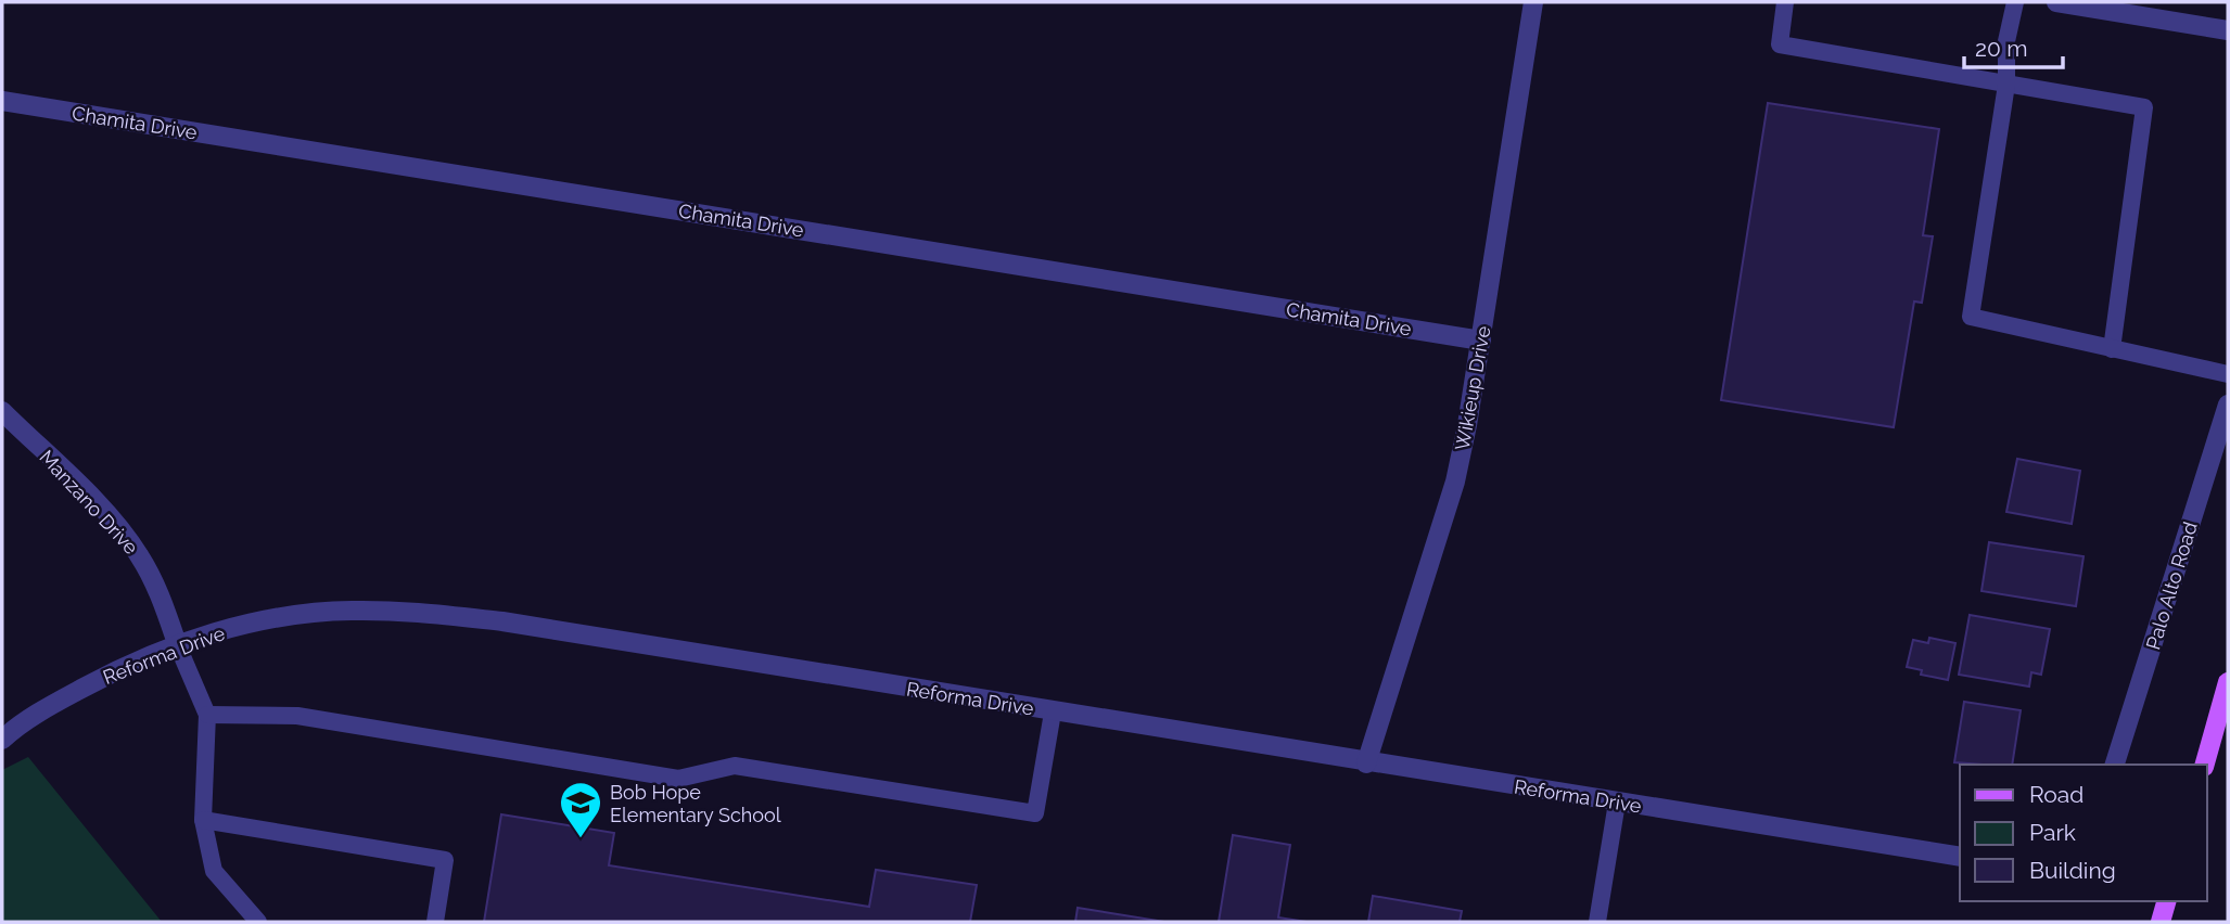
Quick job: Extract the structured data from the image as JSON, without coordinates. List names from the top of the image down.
{
  "streets": {
    "street": [
      "Chamita Drive",
      "Wikieup Drive",
      "Manzano Drive",
      "Palo Alto Road",
      "Reforma Drive"
    ]
  },
  "crossings": [
    ["Chamita Drive", "Wikieup Drive"],
    ["Wikieup Drive", "Reforma Drive"],
    ["Manzano Drive", "Reforma Drive"]
  ],
  "places": {
    "school or university": ["Bob Hope Elementary School"]
  },
  "legend": ["Road", "Park", "Building"],
  "scale_bar": "20 m"
}
